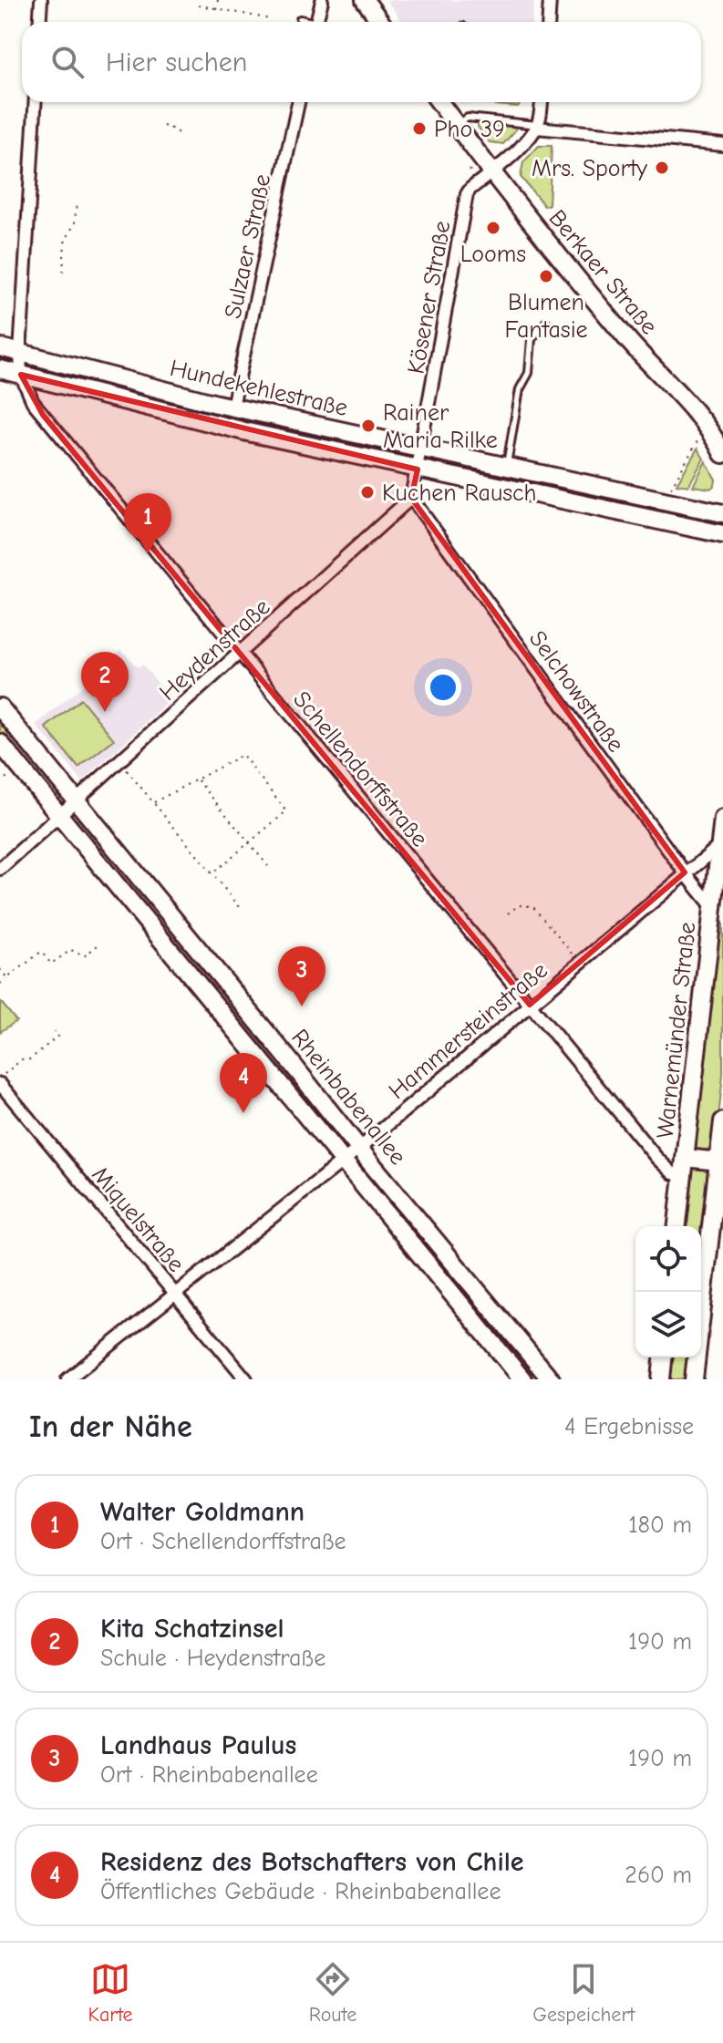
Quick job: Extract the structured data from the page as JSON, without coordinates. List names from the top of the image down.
{
  "streets": {
    "street": [
      "Sulzaer Straße",
      "Berkaer Straße",
      "Kösener Straße",
      "Hundekehlestraße",
      "Heydenstraße",
      "Selchowstraße",
      "Schellendorffstraße",
      "Hammersteinstraße",
      "Warnemünder Straße",
      "Rheinbabenallee",
      "Miquelstraße"
    ]
  },
  "crossings": [
    ["Sulzaer Straße", "Hundekehlestraße"],
    ["Berkaer Straße", "Kösener Straße"],
    ["Kösener Straße", "Hundekehlestraße"],
    ["Hundekehlestraße", "Schellendorffstraße"],
    ["Heydenstraße", "Selchowstraße"],
    ["Heydenstraße", "Schellendorffstraße"],
    ["Heydenstraße", "Rheinbabenallee"],
    ["Selchowstraße", "Hammersteinstraße"],
    ["Selchowstraße", "Warnemünder Straße"],
    ["Schellendorffstraße", "Hammersteinstraße"],
    ["Schellendorffstraße", "Warnemünder Straße"],
    ["Hammersteinstraße", "Warnemünder Straße"],
    ["Hammersteinstraße", "Rheinbabenallee"],
    ["Hammersteinstraße", "Miquelstraße"]
  ],
  "places": [
    "Pho 39",
    "Mrs. Sporty",
    "Looms",
    "Blumen Fantasie",
    "Rainer Maria Rilke",
    "Kuchen Rausch"
  ],
  "page": {
    "search": "Hier suchen",
    "pins": [
      "1",
      "2",
      "3",
      "4"
    ],
    "heading": ["In der Nähe", "4 Ergebnisse"],
    "list": [
      {
        "mark": "1",
        "name": "Walter Goldmann",
        "note": "Ort · Schellendorffstraße",
        "value": "180 m"
      },
      {
        "mark": "2",
        "name": "Kita Schatzinsel",
        "note": "Schule · Heydenstraße",
        "value": "190 m"
      },
      {
        "mark": "3",
        "name": "Landhaus Paulus",
        "note": "Ort · Rheinbabenallee",
        "value": "190 m"
      },
      {
        "mark": "4",
        "name": "Residenz des Botschafters von Chile",
        "note": "Öffentliches Gebäude · Rheinbabenallee",
        "value": "260 m"
      }
    ],
    "nav": ["Karte", "Route", "Gespeichert"]
  }
}
